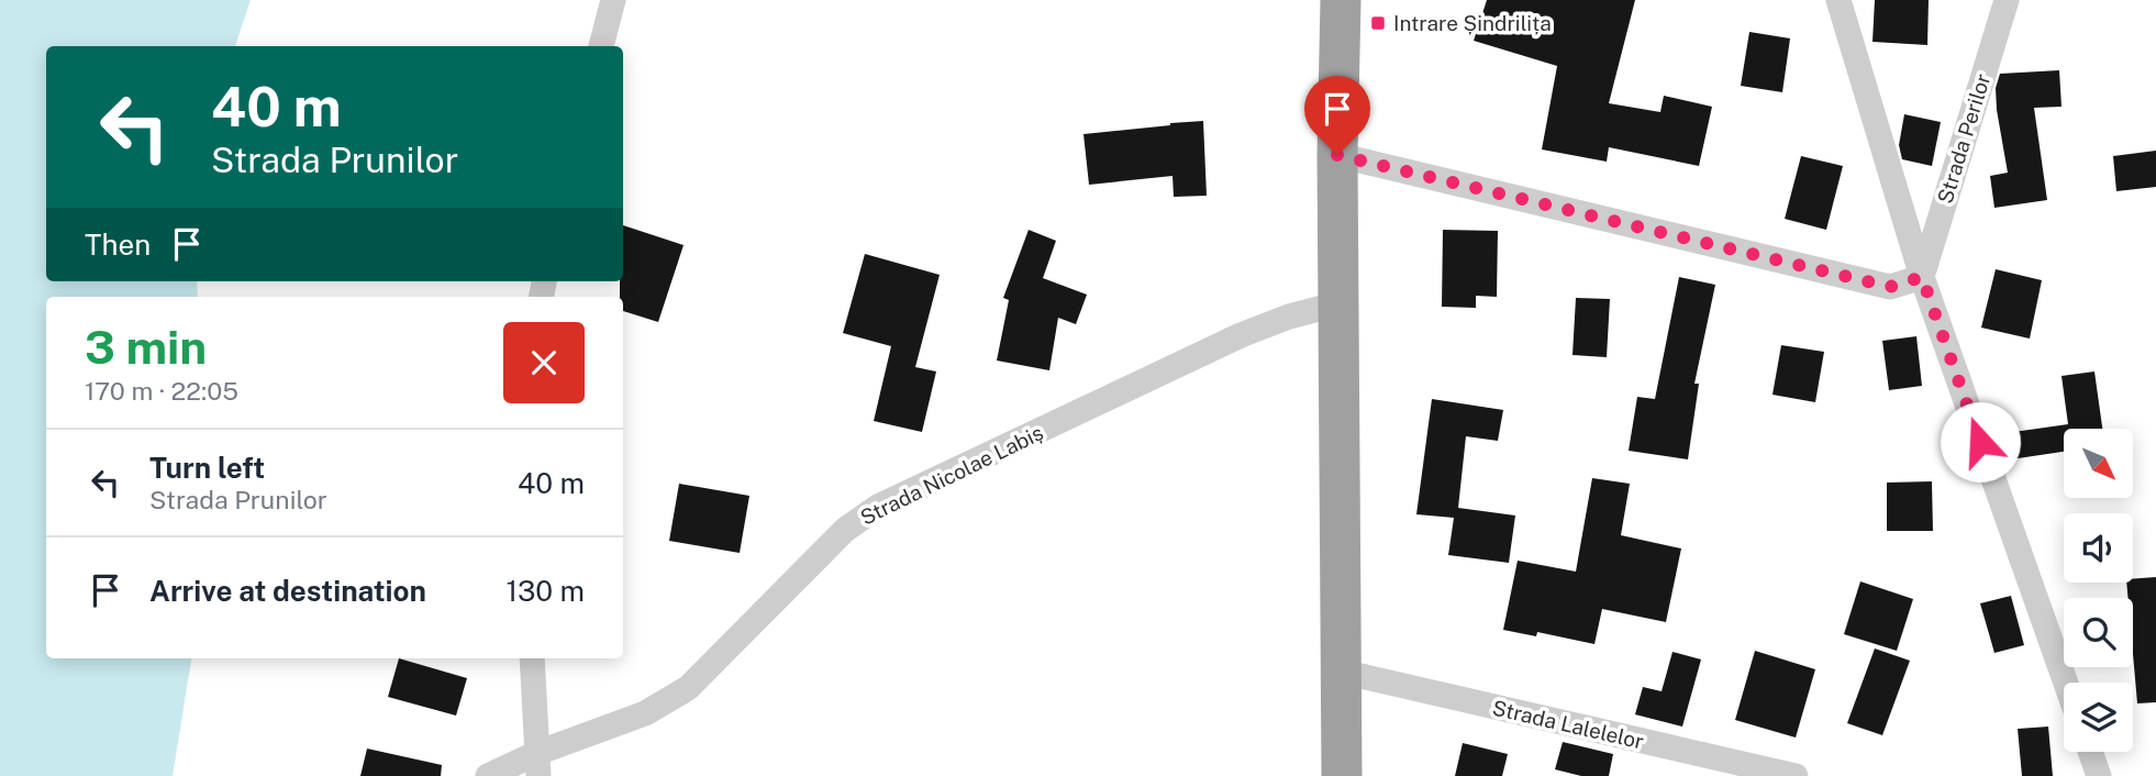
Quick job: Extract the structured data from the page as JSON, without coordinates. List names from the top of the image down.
{
  "streets": {
    "street": ["Strada Perilor", "Strada Nicolae Labiș", "Strada Lalelelor"]
  },
  "places": {
    "transit": ["Intrare Șindrilița"]
  },
  "north": "bottom right",
  "page": {
    "turn": ["40 m", "Strada Prunilor"],
    "then": "Then",
    "heading": ["3 min", "170 m · 22:05"],
    "list": [
      {
        "name": "Turn left",
        "note": "Strada Prunilor",
        "value": "40 m"
      },
      {
        "name": "Arrive at destination",
        "value": "130 m"
      }
    ]
  }
}
